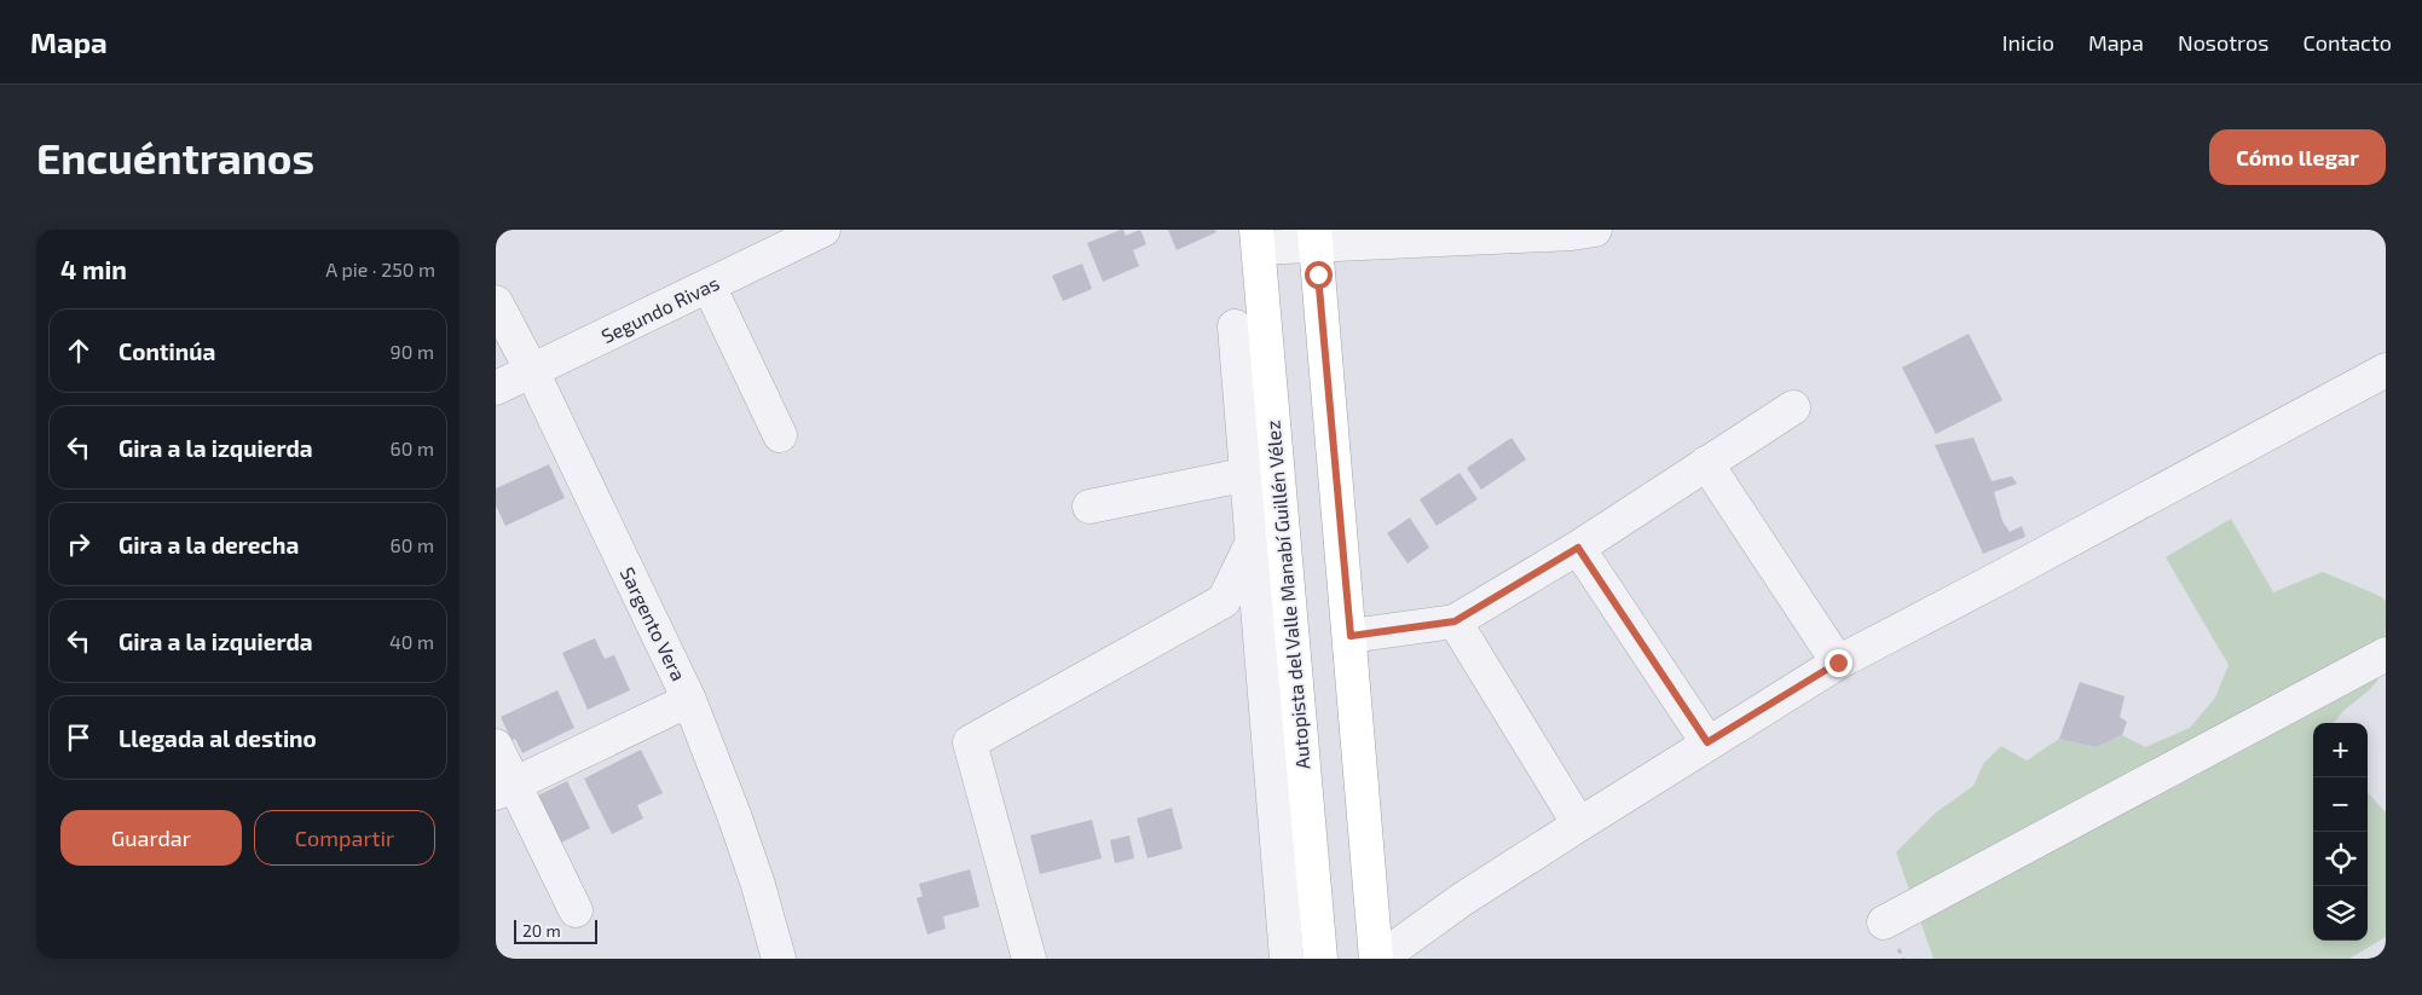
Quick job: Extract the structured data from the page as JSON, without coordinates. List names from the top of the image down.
{
  "streets": {
    "main road": ["Autopista del Valle Manabí Guillén Vélez"],
    "street": ["Segundo Rivas", "Sargento Vera"]
  },
  "crossings": [
    ["Segundo Rivas", "Sargento Vera"]
  ],
  "scale_bar": "20 m",
  "page": {
    "header": "Mapa",
    "nav": [
      "Inicio",
      "Mapa",
      "Nosotros",
      "Contacto"
    ],
    "buttons": [
      "Cómo llegar",
      ["Guardar", "Compartir"]
    ],
    "title": "Encuéntranos",
    "heading": ["4 min", "A pie · 250 m"],
    "list": [
      ["Continúa", "90 m"],
      ["Gira a la izquierda", "60 m"],
      ["Gira a la derecha", "60 m"],
      ["Gira a la izquierda", "40 m"],
      "Llegada al destino"
    ],
    "map_buttons": ["+", "−"],
    "scale": "20 m"
  }
}
